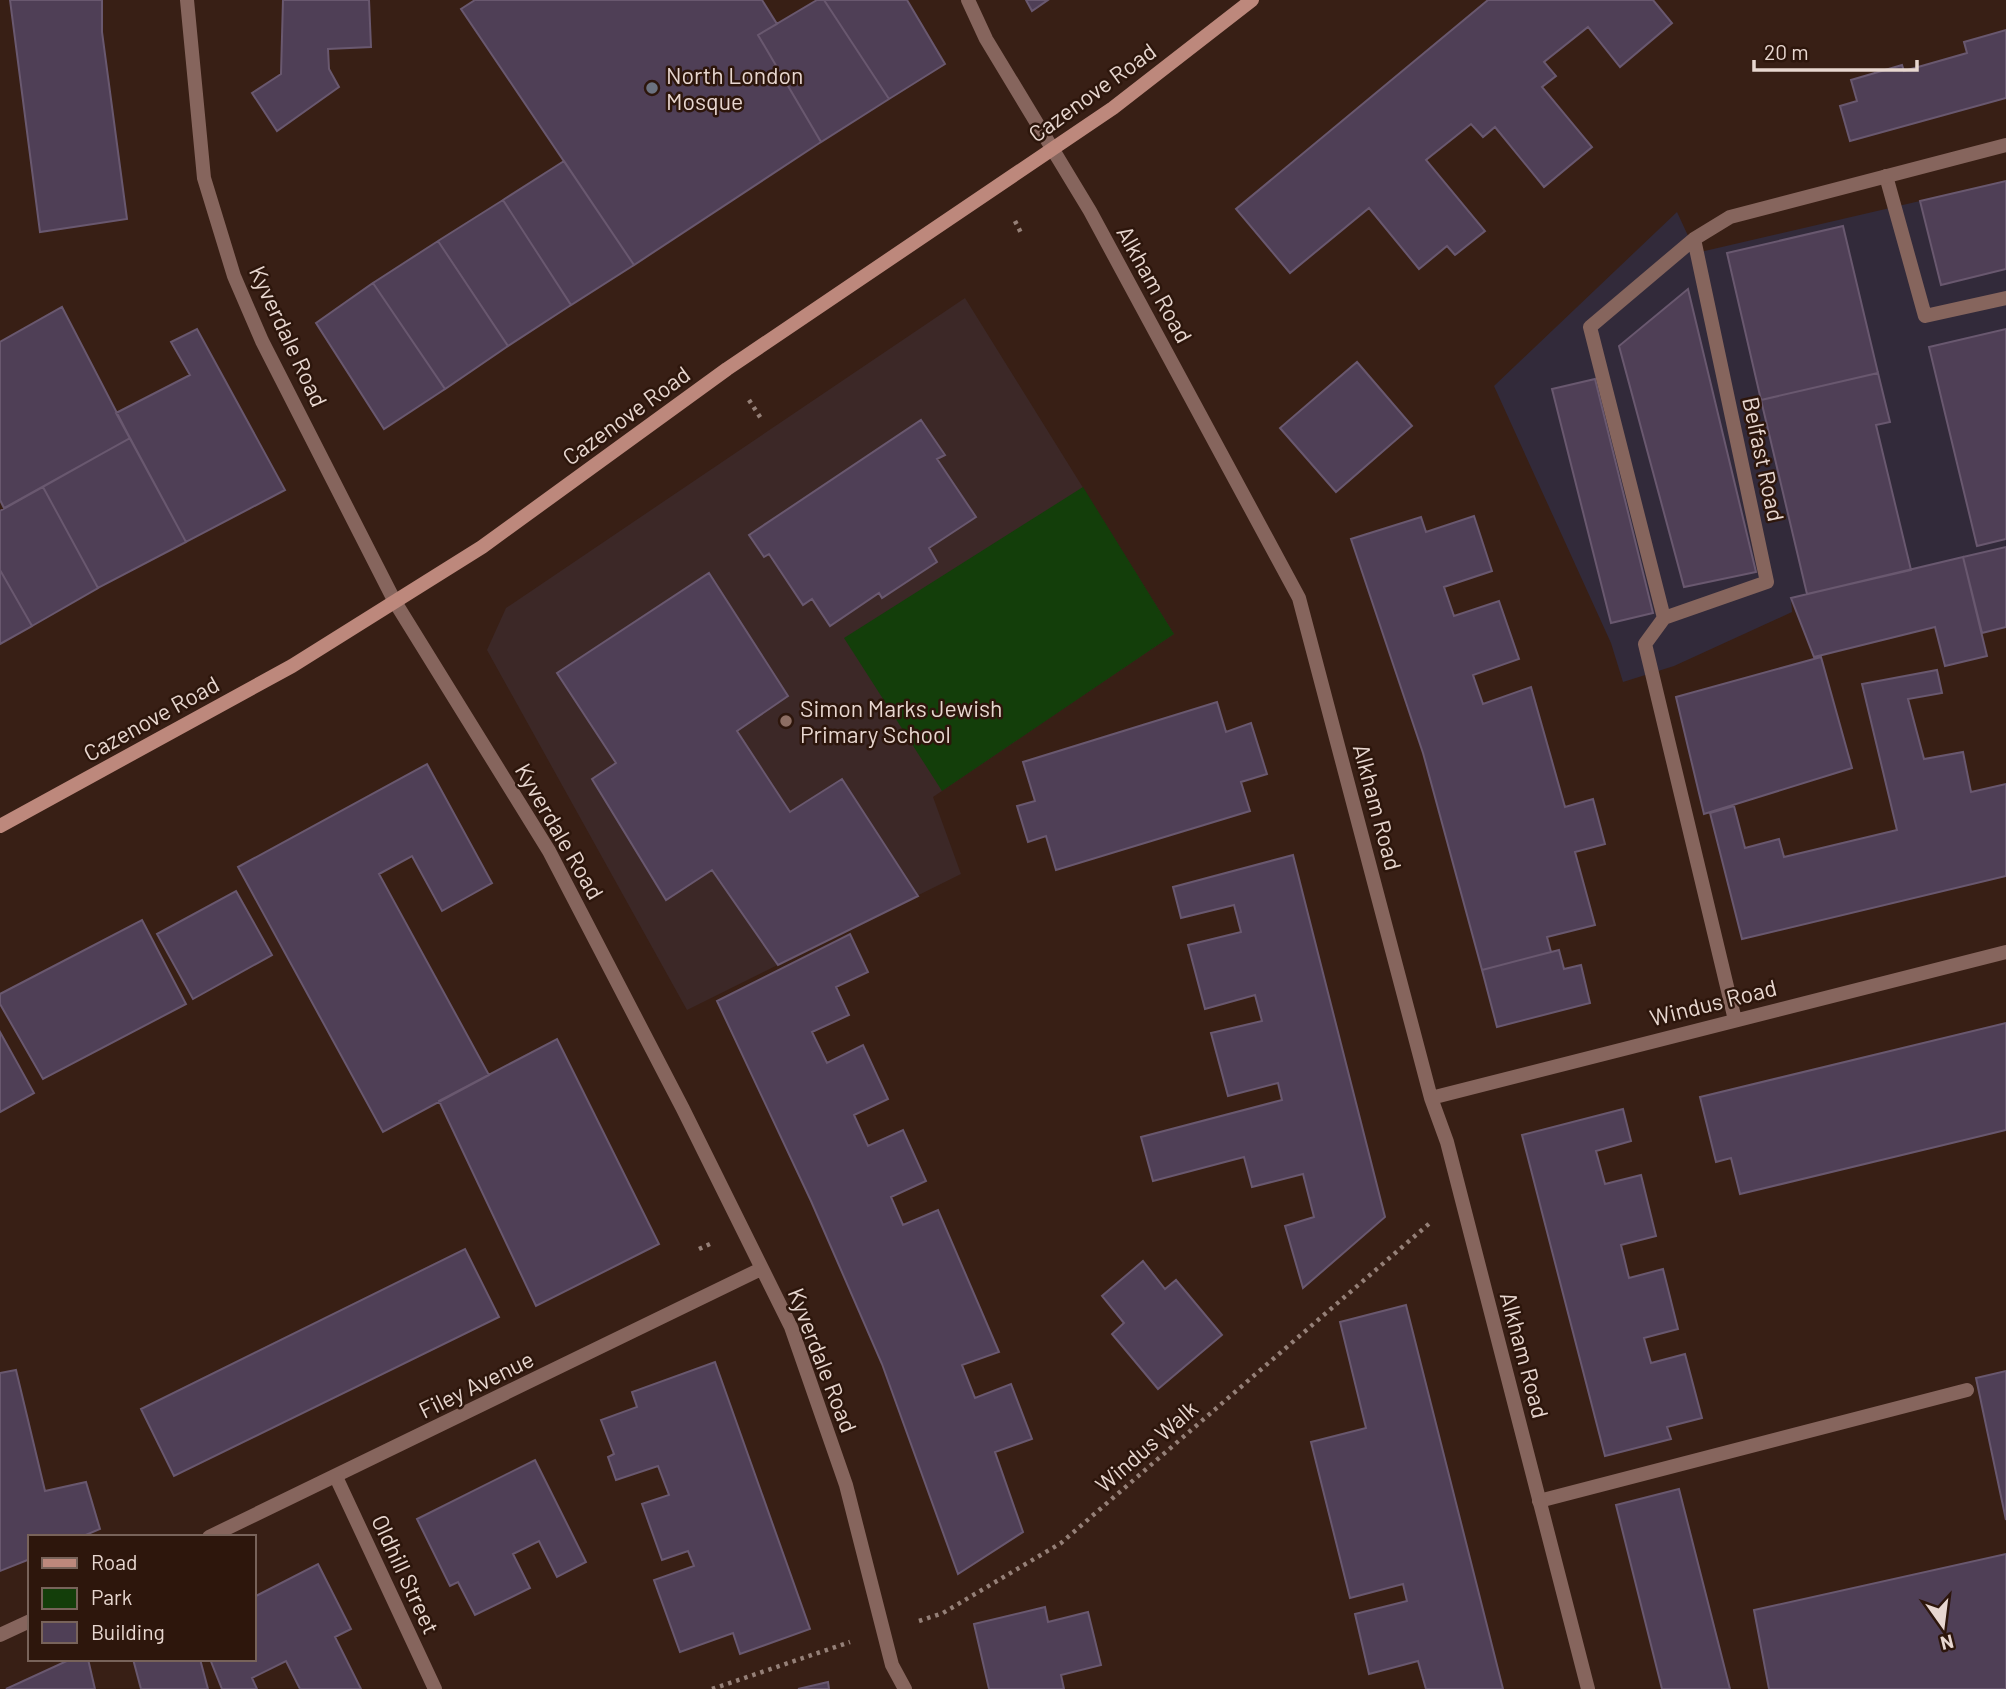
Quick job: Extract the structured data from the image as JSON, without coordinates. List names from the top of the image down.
{
  "streets": {
    "street": [
      "Cazenove Road",
      "Alkham Road",
      "Kyverdale Road",
      "Belfast Road",
      "Windus Road",
      "Filey Avenue",
      "Oldhill Street"
    ],
    "path": ["Windus Walk"]
  },
  "crossings": [
    ["Cazenove Road", "Alkham Road"],
    ["Cazenove Road", "Kyverdale Road"],
    ["Alkham Road", "Windus Road"],
    ["Kyverdale Road", "Filey Avenue"],
    ["Filey Avenue", "Oldhill Street"]
  ],
  "places": ["North London Mosque", "Simon Marks Jewish Primary School"],
  "legend": ["Road", "Park", "Building"],
  "scale_bar": "20 m",
  "north": "bottom"
}
